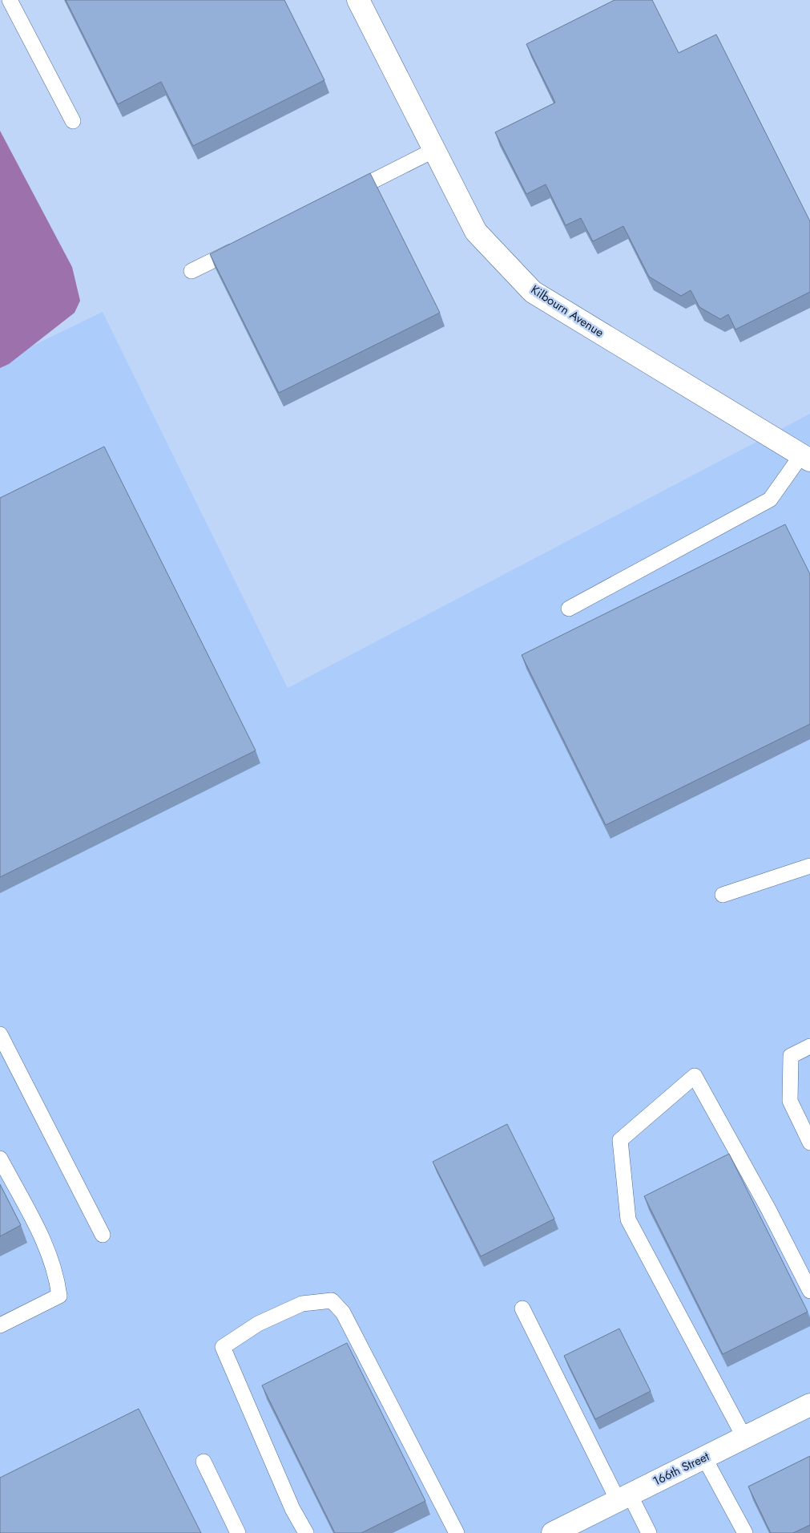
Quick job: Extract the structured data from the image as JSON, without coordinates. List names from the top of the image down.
{
  "streets": {
    "street": ["Kilbourn Avenue", "166th Street"]
  }
}
